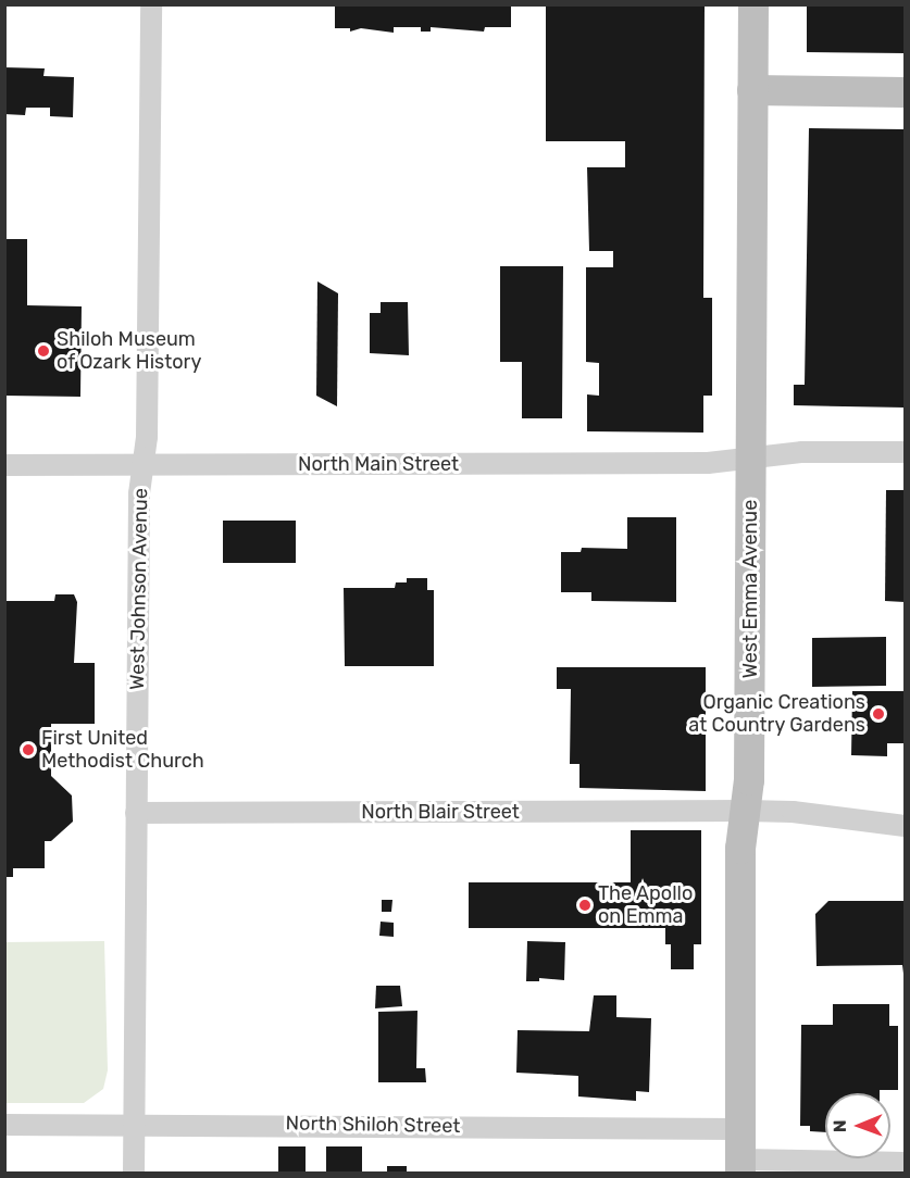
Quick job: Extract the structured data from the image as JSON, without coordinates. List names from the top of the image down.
{
  "streets": {
    "street": [
      "North Main Street",
      "West Johnson Avenue",
      "West Emma Avenue",
      "North Blair Street",
      "North Shiloh Street"
    ]
  },
  "crossings": [
    ["North Main Street", "West Johnson Avenue"],
    ["North Main Street", "West Emma Avenue"],
    ["West Johnson Avenue", "North Blair Street"],
    ["West Johnson Avenue", "North Shiloh Street"],
    ["West Emma Avenue", "North Blair Street"],
    ["West Emma Avenue", "North Shiloh Street"]
  ],
  "places": [
    "Shiloh Museum of Ozark History",
    "Organic Creations at Country Gardens",
    "First United Methodist Church",
    "The Apollo on Emma"
  ],
  "north": "left"
}
